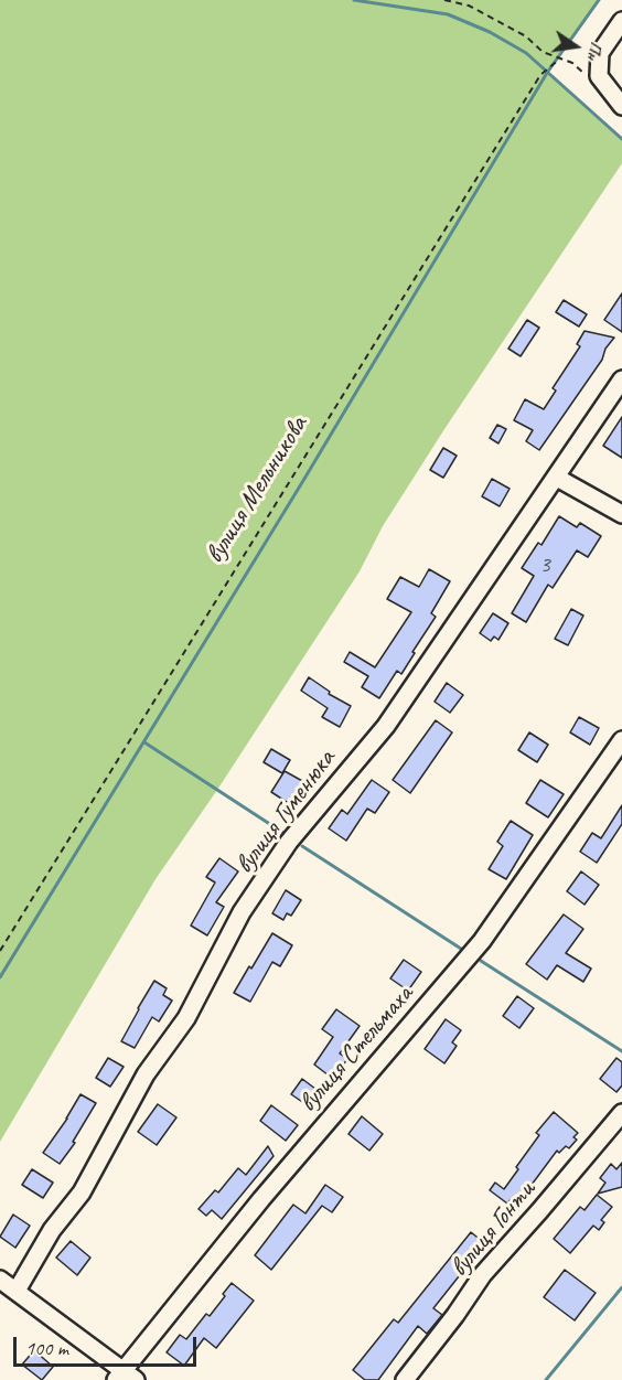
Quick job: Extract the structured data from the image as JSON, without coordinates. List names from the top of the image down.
{
  "streets": {
    "street": ["вулиця Гуменюка", "вулиця Стельмаха", "вулиця Гонти"],
    "path": ["вулиця Мельникова"]
  },
  "house_numbers": ["3"],
  "scale_bar": "100 m",
  "north": "right"
}
